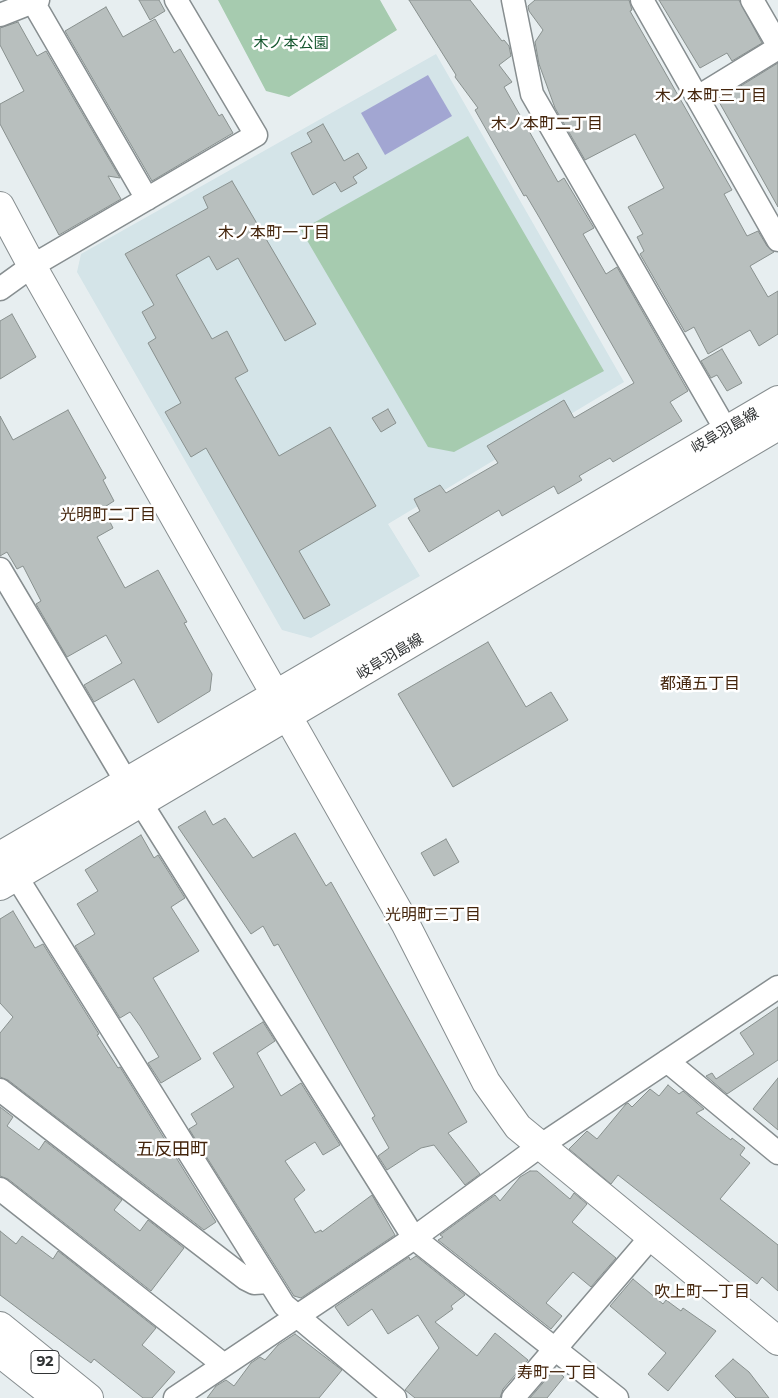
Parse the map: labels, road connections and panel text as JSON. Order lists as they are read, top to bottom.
{
  "streets": {
    "main road": ["岐阜羽島線", "92"]
  },
  "districts": [
    "木ノ本町三丁目",
    "木ノ本町二丁目",
    "木ノ本町一丁目",
    "光明町二丁目",
    "都通五丁目",
    "光明町三丁目",
    "五反田町",
    "吹上町一丁目",
    "寿町一丁目"
  ],
  "parks": ["木ノ本公園"]
}
